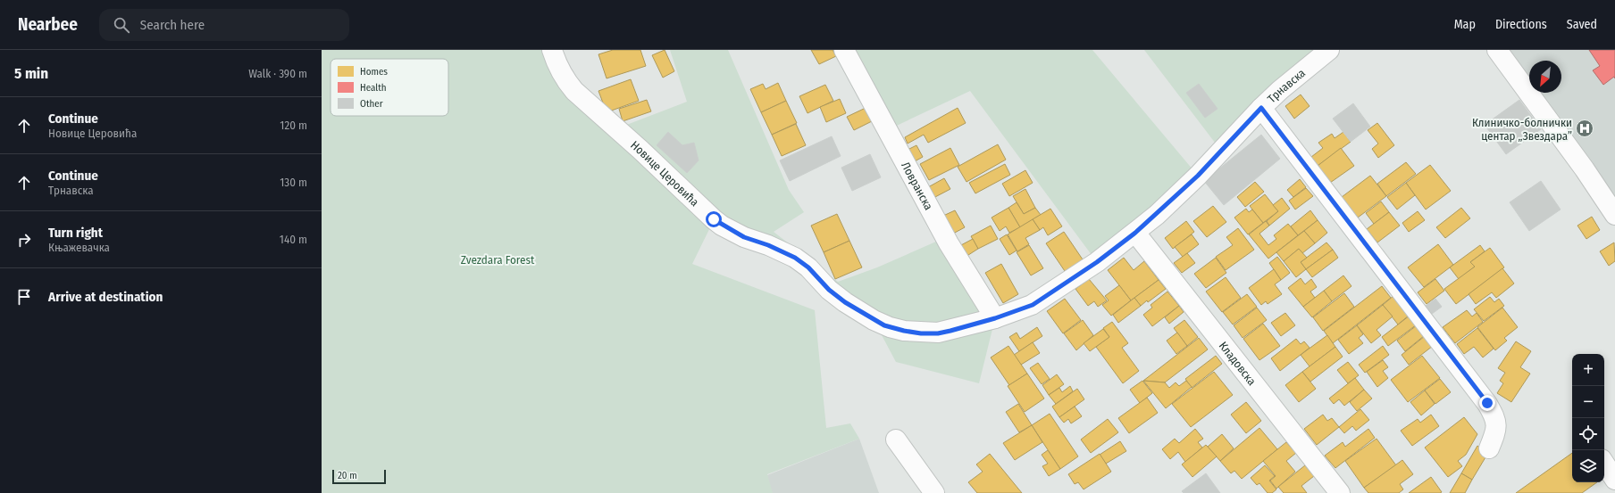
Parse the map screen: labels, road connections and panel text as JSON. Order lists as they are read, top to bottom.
{
  "streets": {
    "street": [
      "Трнавска",
      "Новице Церовића",
      "Ловранска",
      "Кладовска"
    ]
  },
  "crossings": [
    ["Трнавска", "Новице Церовића"],
    ["Трнавска", "Ловранска"],
    ["Трнавска", "Кладовска"],
    ["Новице Церовића", "Ловранска"]
  ],
  "parks": ["Zvezdara Forest"],
  "places": {
    "hospital": ["Клиничко-болнички центар „Звездара”"]
  },
  "legend": ["Homes", "Health", "Other"],
  "scale_bar": "20 m",
  "north": "bottom left",
  "page": {
    "header": "Nearbee",
    "search": "Search here",
    "nav": ["Map", "Directions", "Saved"],
    "heading": ["5 min", "Walk · 390 m"],
    "list": [
      ["Continue", "Новице Церовића", "120 m"],
      ["Continue", "Трнавска", "130 m"],
      ["Turn right", "Књажевачка", "140 m"],
      "Arrive at destination"
    ],
    "map_buttons": ["+", "−"],
    "scale": "20 m"
  }
}
